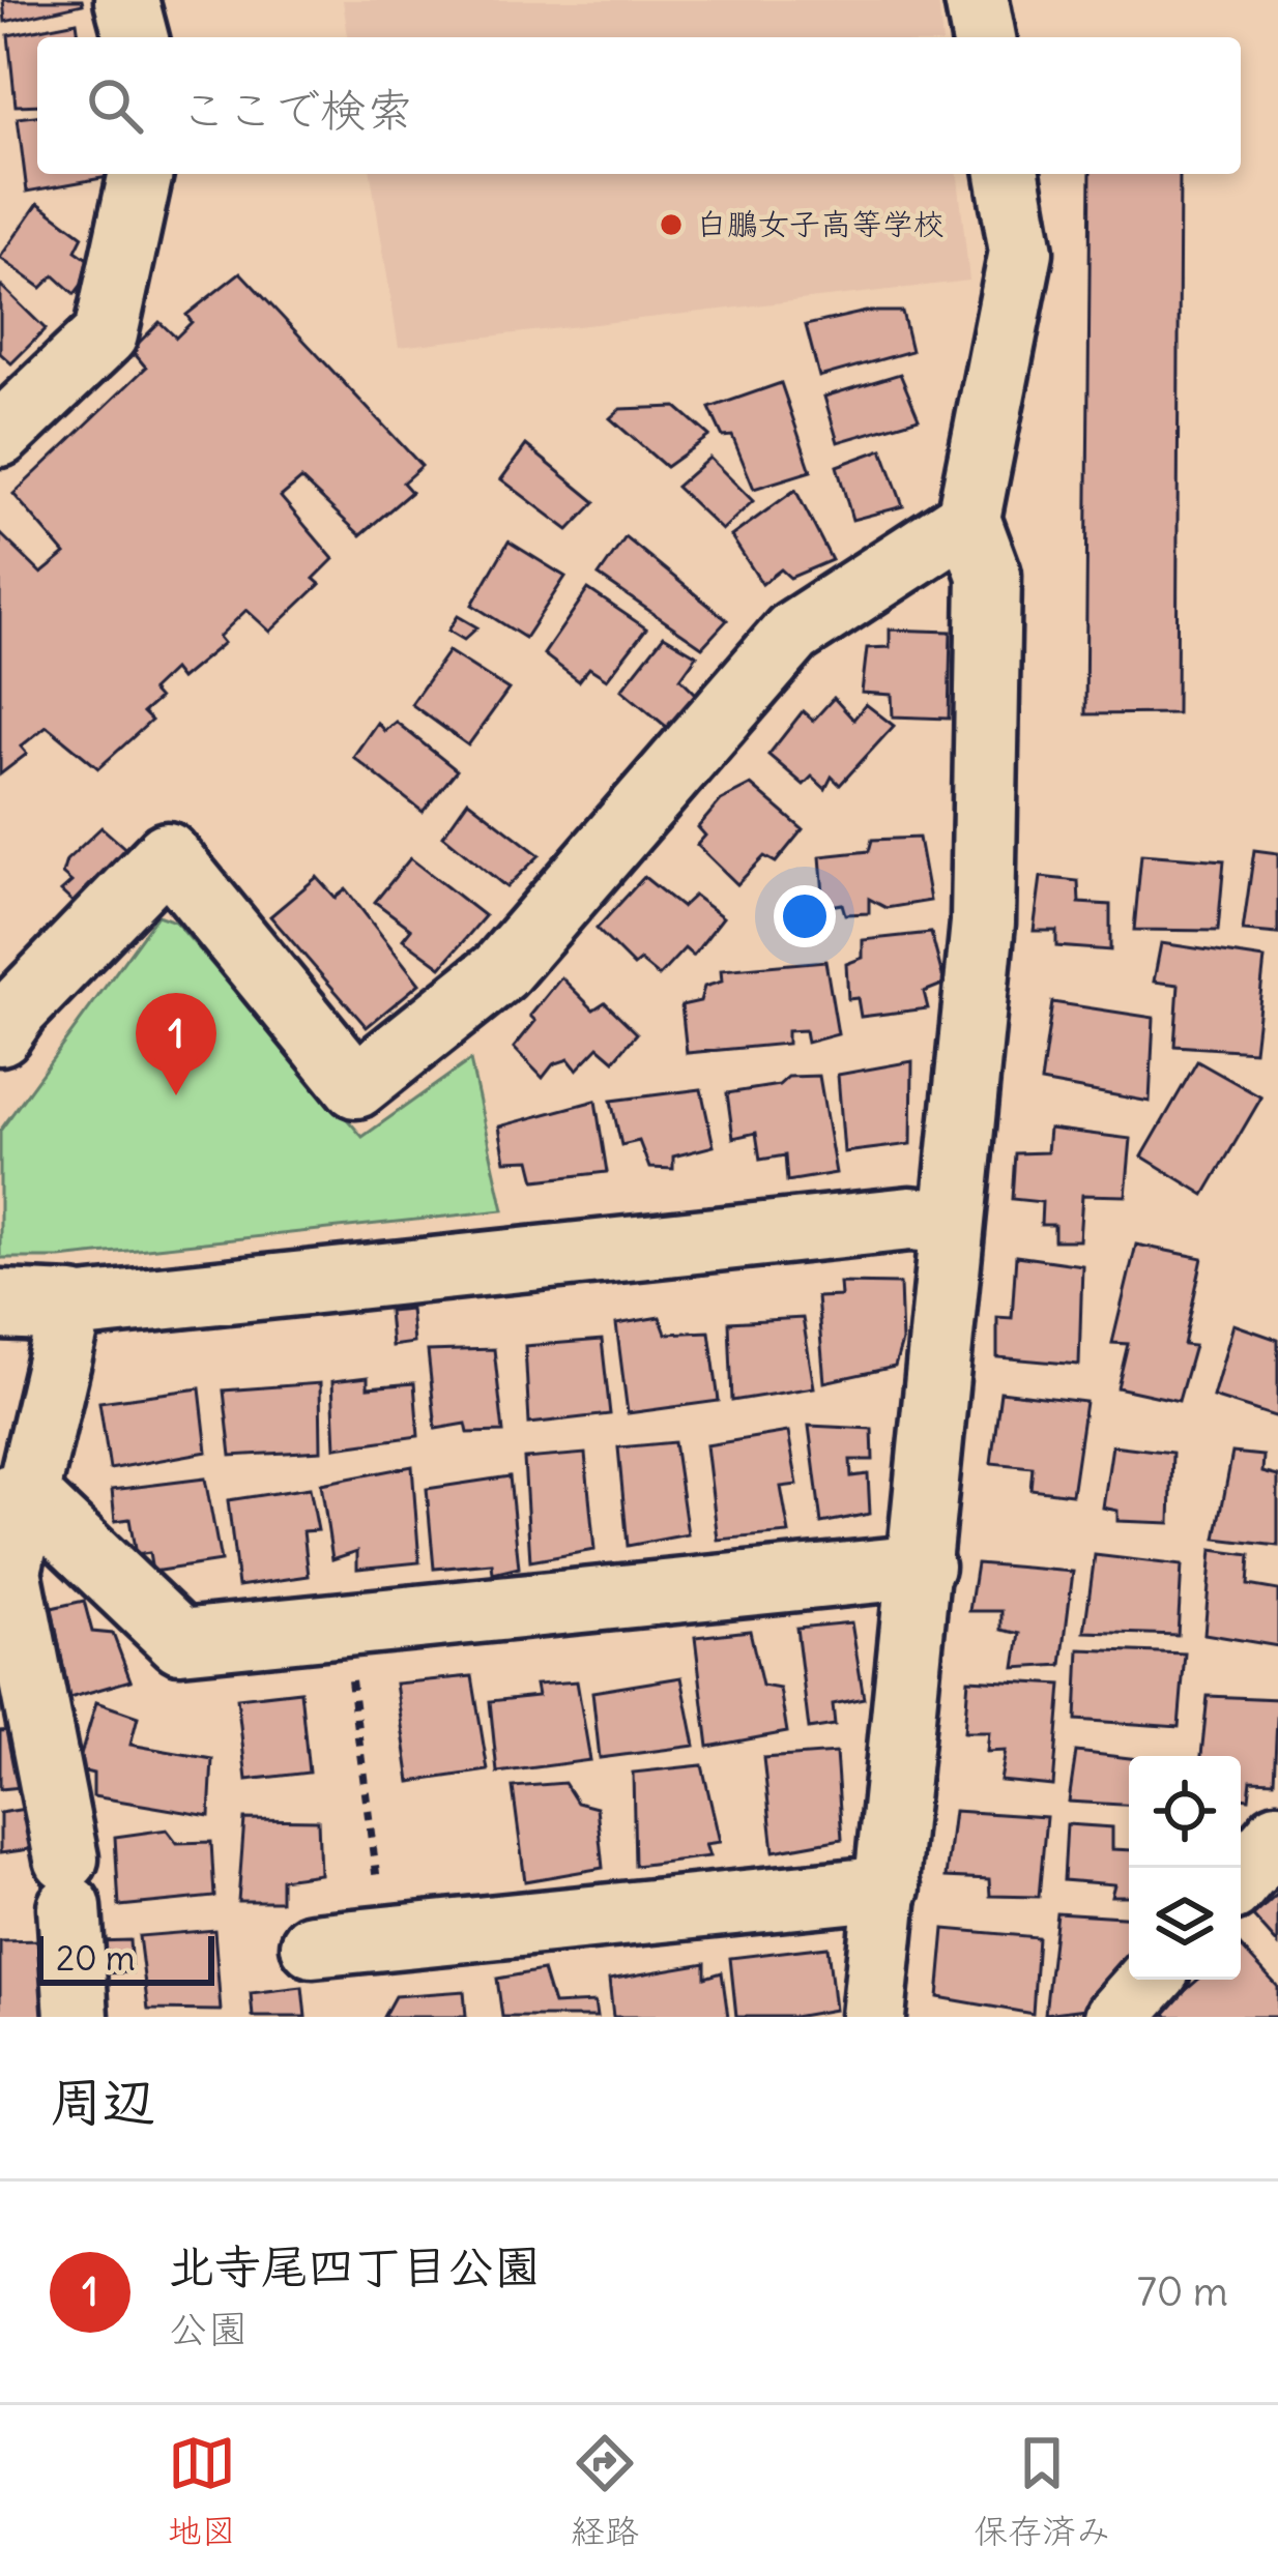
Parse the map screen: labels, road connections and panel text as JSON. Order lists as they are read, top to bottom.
{
  "places": ["白鵬女子高等学校"],
  "scale_bar": "20 m",
  "page": {
    "search": "ここで検索",
    "pins": "1",
    "scale": "20 m",
    "heading": "周辺",
    "list": [
      {
        "mark": "1",
        "name": "北寺尾四丁目公園",
        "note": "公園",
        "value": "70 m"
      }
    ],
    "nav": ["地図", "経路", "保存済み"]
  }
}
